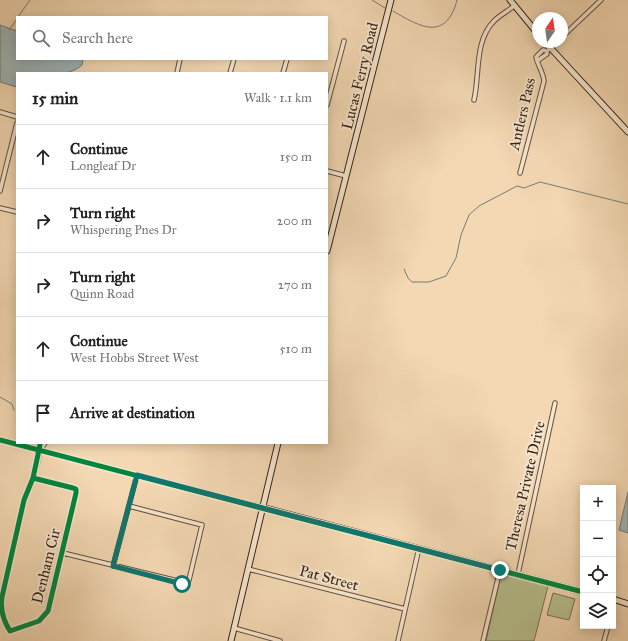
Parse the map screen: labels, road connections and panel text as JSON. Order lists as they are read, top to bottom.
{
  "streets": {
    "street": [
      "Lucas Ferry Road",
      "Antlers Pass",
      "Theresa Private Drive",
      "Denham Cir",
      "Pat Street"
    ]
  },
  "north": "top",
  "page": {
    "search": "Search here",
    "heading": ["15 min", "Walk · 1.1 km"],
    "list": [
      ["Continue", "Longleaf Dr", "150 m"],
      ["Turn right", "Whispering Pnes Dr", "200 m"],
      ["Turn right", "Quinn Road", "270 m"],
      ["Continue", "West Hobbs Street West", "510 m"],
      "Arrive at destination"
    ],
    "map_buttons": ["+", "−"]
  }
}
